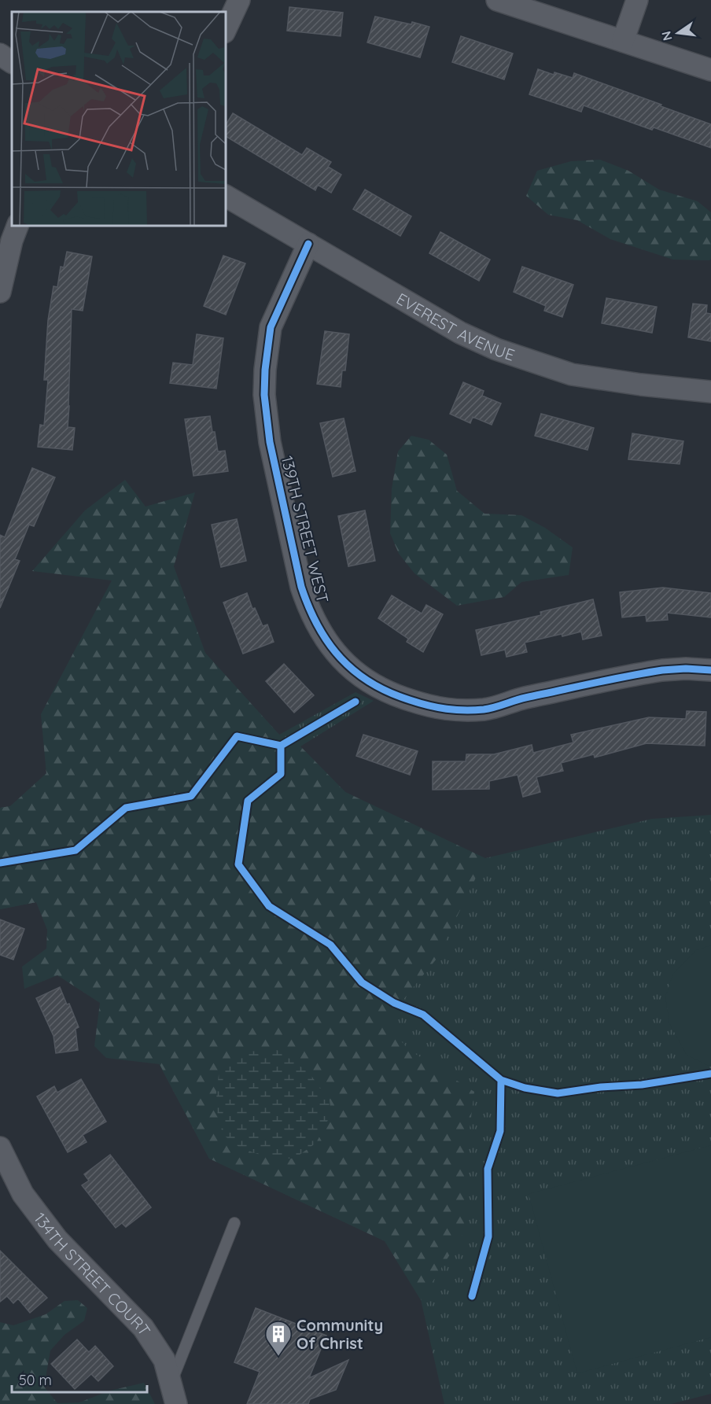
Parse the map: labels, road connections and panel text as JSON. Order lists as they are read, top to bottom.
{
  "streets": {
    "street": ["EVEREST AVENUE", "139TH STREET WEST", "134TH STREET COURT"]
  },
  "crossings": [
    ["EVEREST AVENUE", "139TH STREET WEST"]
  ],
  "places": {
    "building": ["Community Of Christ"]
  },
  "scale_bar": "50 m",
  "north": "left"
}
